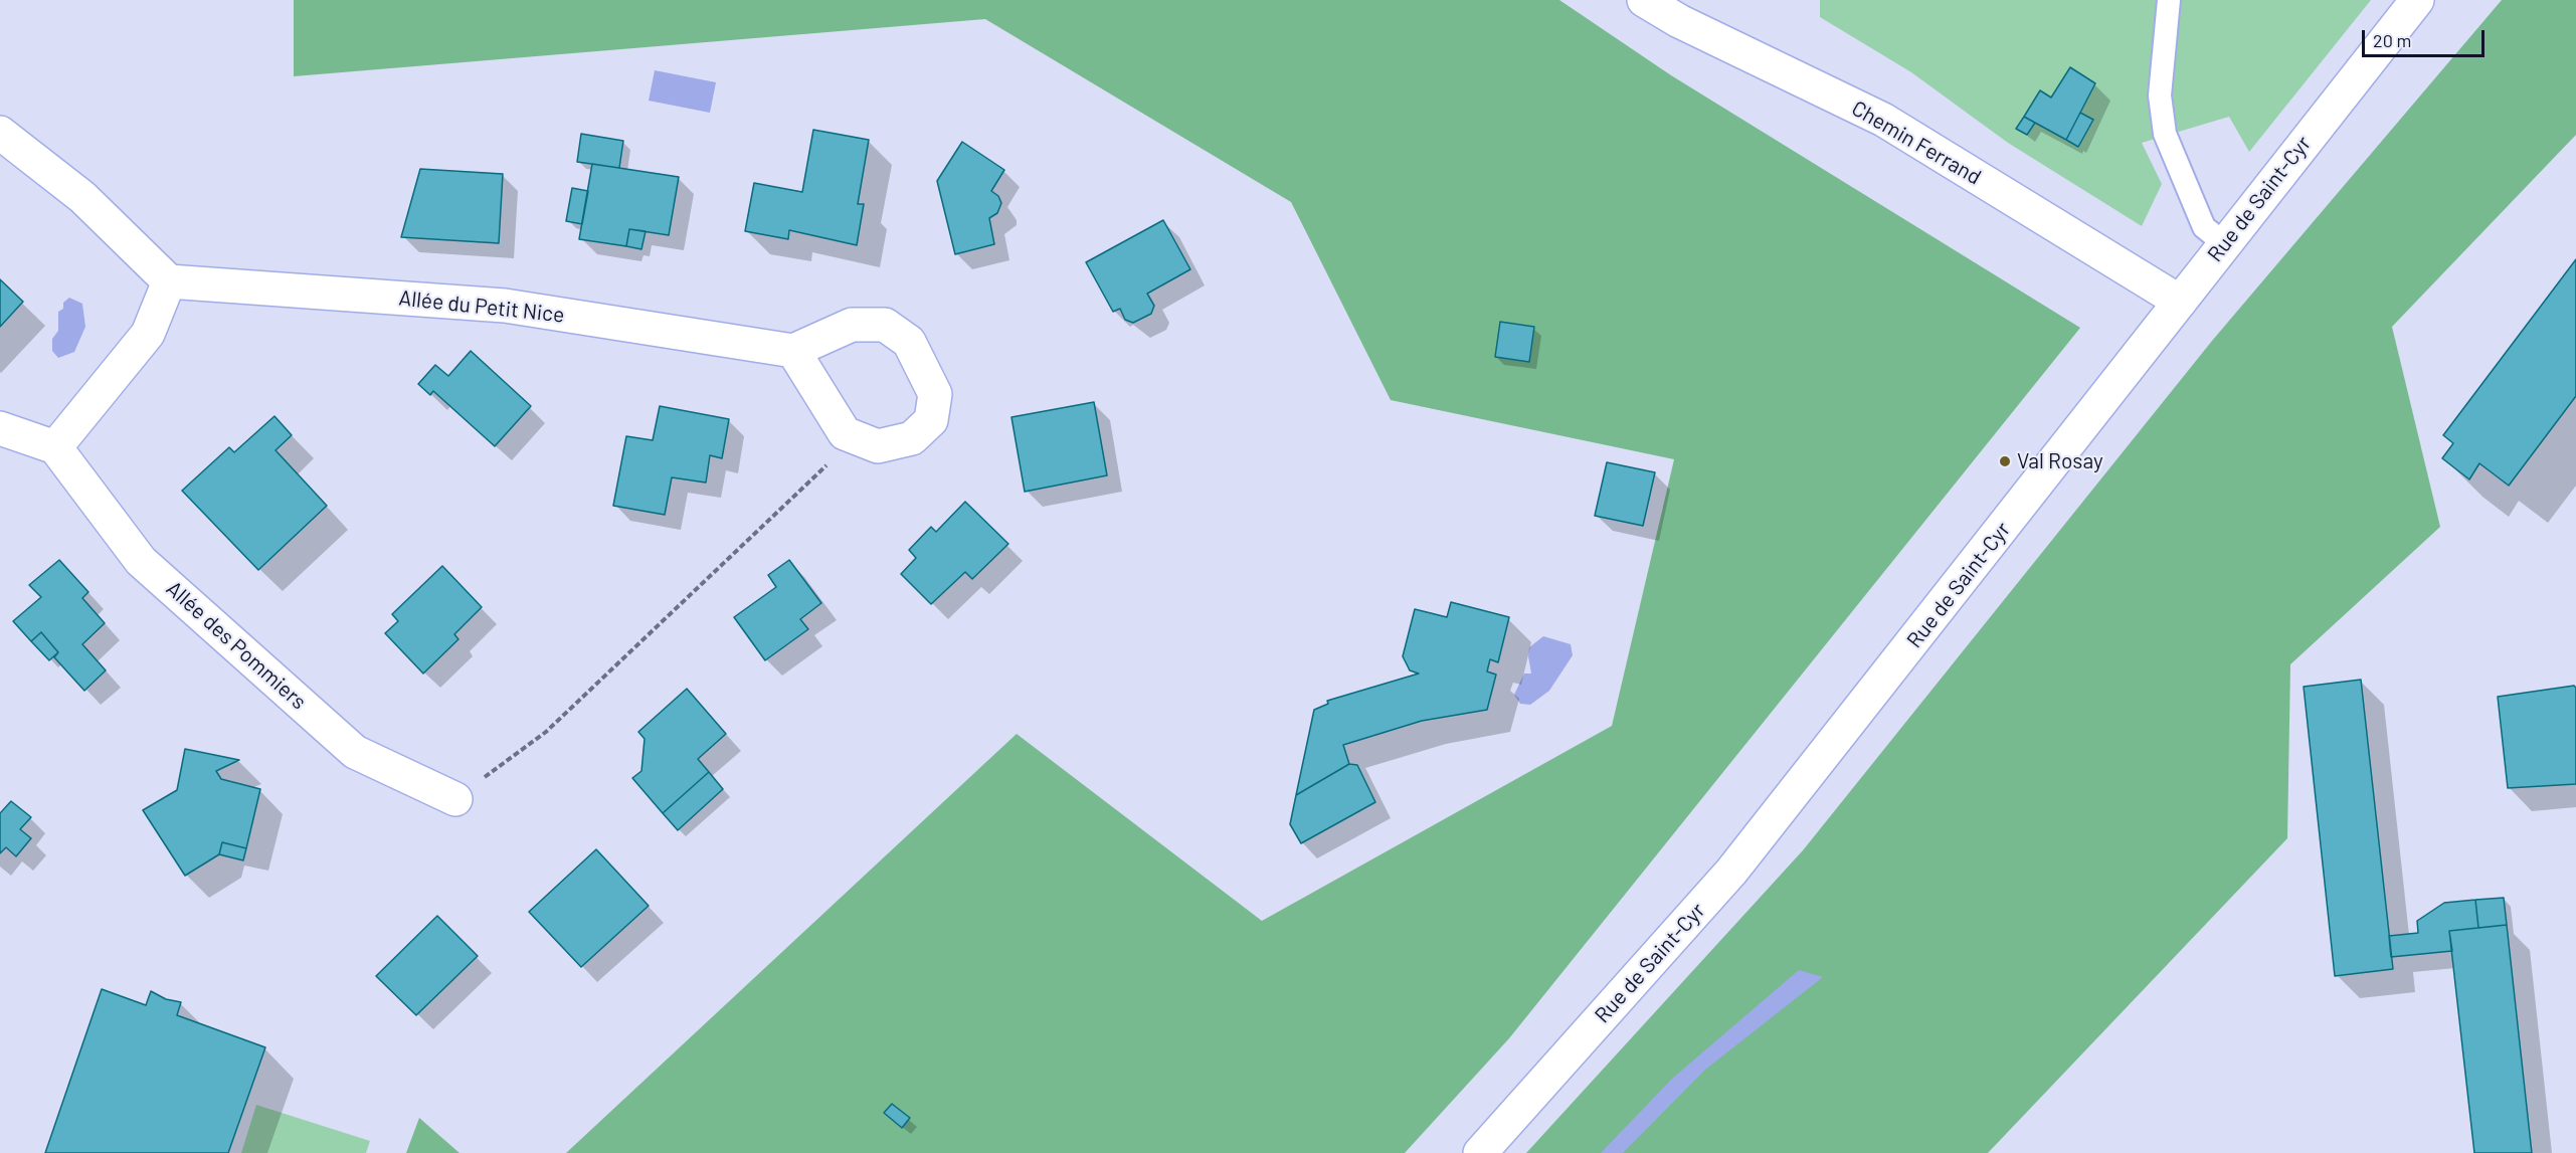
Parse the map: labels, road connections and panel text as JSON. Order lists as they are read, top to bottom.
{
  "streets": {
    "street": [
      "Chemin Ferrand",
      "Rue de Saint-Cyr",
      "Allée du Petit Nice",
      "Allée des Pommiers"
    ]
  },
  "crossings": [
    ["Chemin Ferrand", "Rue de Saint-Cyr"]
  ],
  "places": ["Val Rosay"],
  "scale_bar": "20 m"
}
